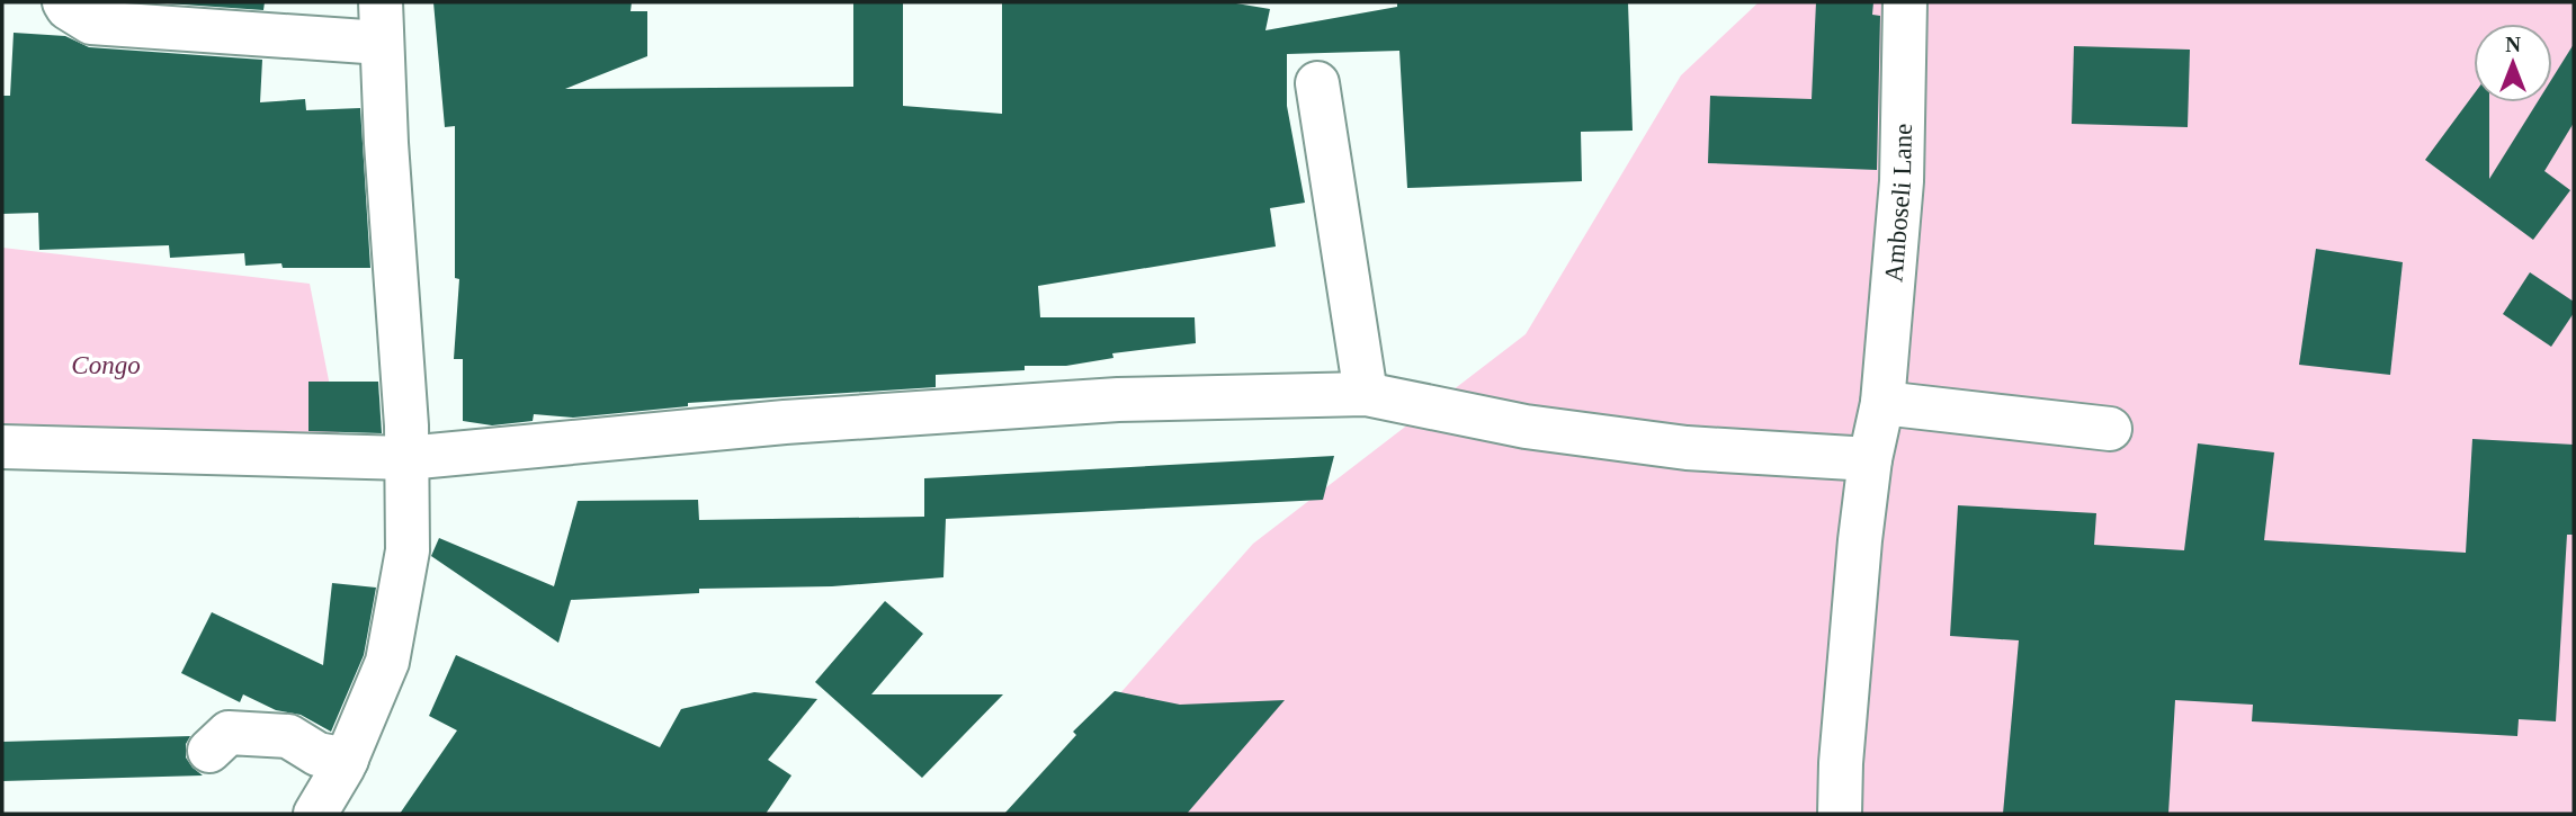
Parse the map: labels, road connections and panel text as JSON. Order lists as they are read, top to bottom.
{
  "streets": {
    "street": ["Amboseli Lane"]
  },
  "parks": ["Congo"],
  "north": "top"
}
